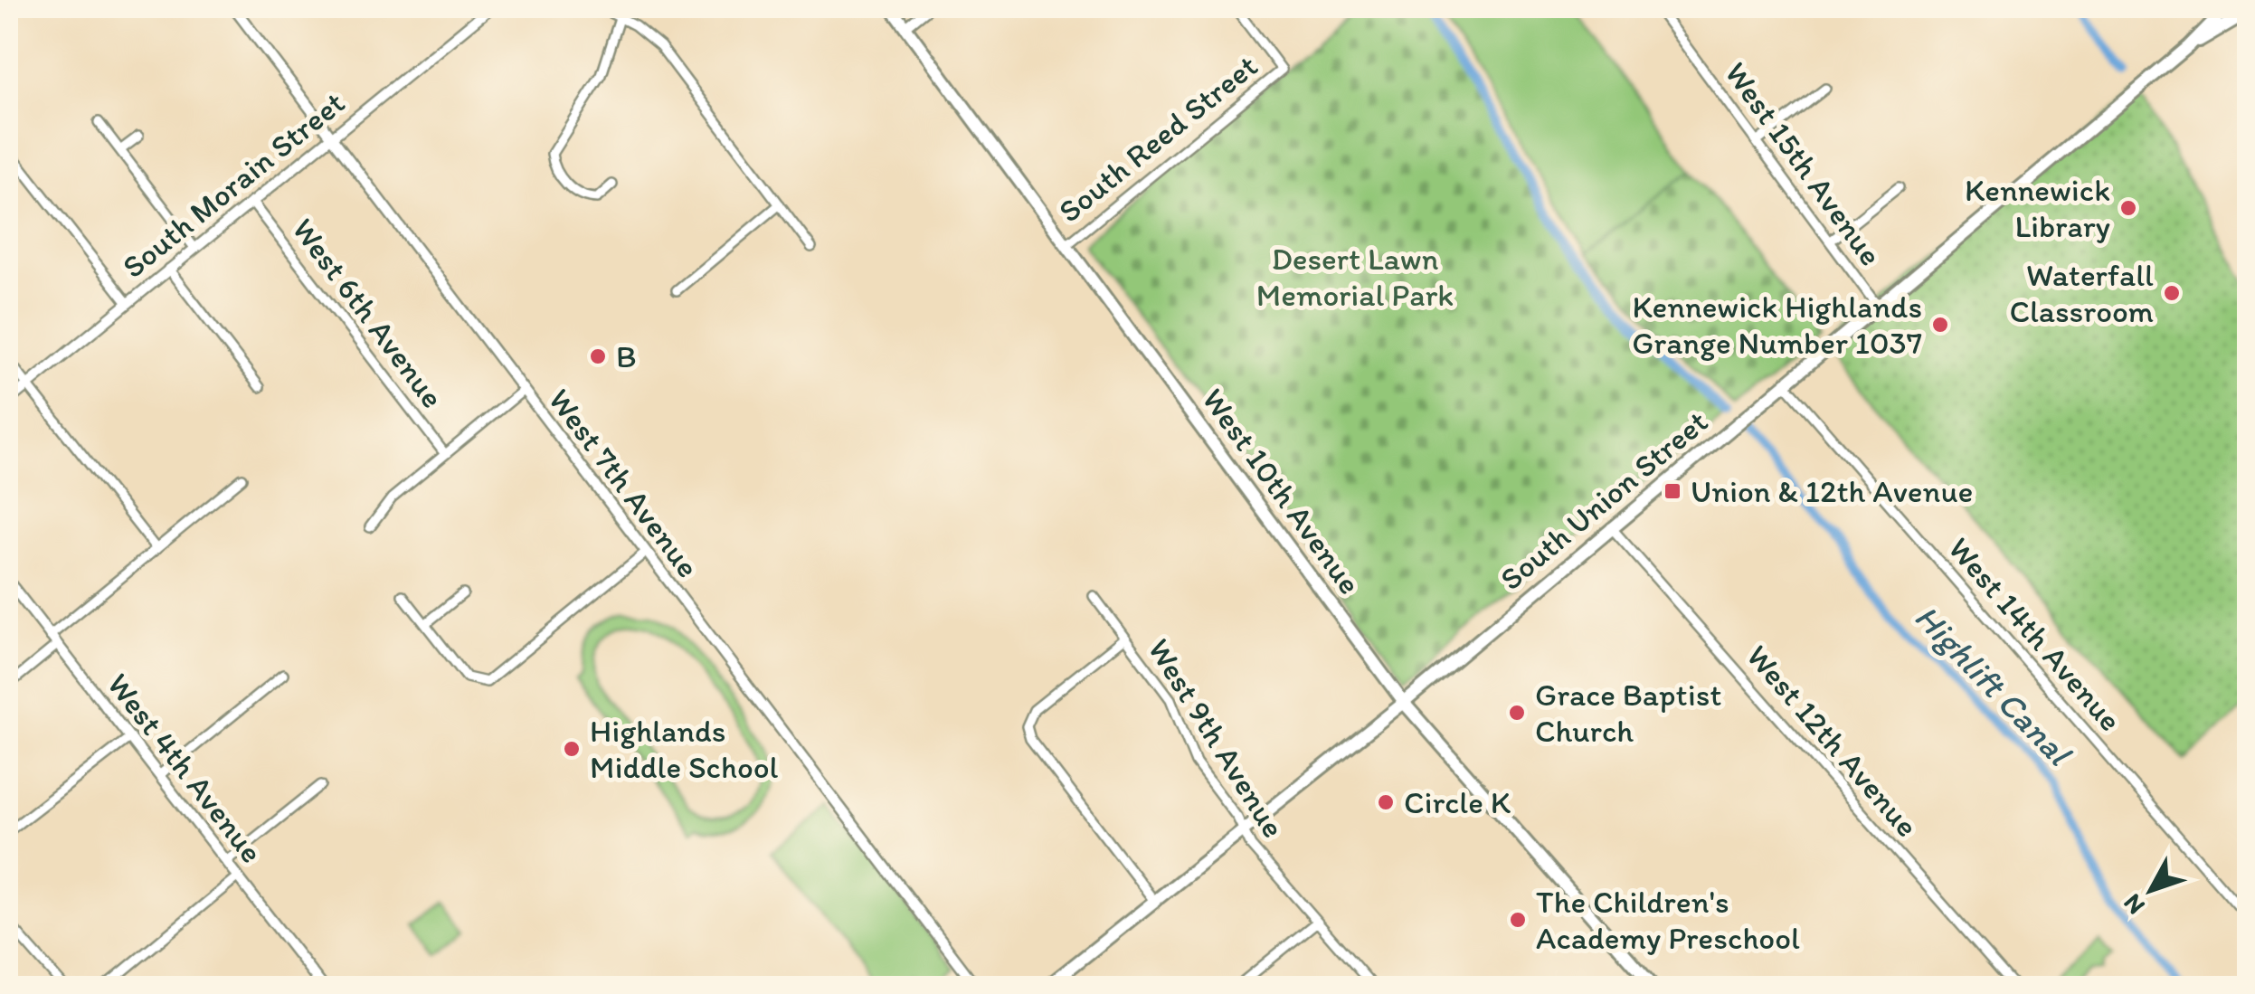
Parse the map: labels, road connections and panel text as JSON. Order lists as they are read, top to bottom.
{
  "streets": {
    "main road": ["West 10th Avenue", "South Union Street"],
    "street": [
      "South Reed Street",
      "West 15th Avenue",
      "South Morain Street",
      "West 6th Avenue",
      "West 7th Avenue",
      "West 14th Avenue",
      "West 9th Avenue",
      "West 12th Avenue",
      "West 4th Avenue"
    ]
  },
  "crossings": [
    ["South Reed Street", "West 10th Avenue"],
    ["West 15th Avenue", "South Union Street"],
    ["South Morain Street", "West 6th Avenue"],
    ["South Morain Street", "West 7th Avenue"],
    ["West 10th Avenue", "South Union Street"],
    ["South Union Street", "West 14th Avenue"],
    ["South Union Street", "West 9th Avenue"],
    ["South Union Street", "West 12th Avenue"]
  ],
  "water": ["Highlift Canal"],
  "parks": ["Desert Lawn Memorial Park"],
  "places": {
    "other": [
      "Kennewick Library",
      "Waterfall Classroom",
      "Kennewick Highlands Grange Number 1037",
      "B",
      "Grace Baptist Church",
      "Highlands Middle School",
      "Circle K",
      "The Children's Academy Preschool"
    ],
    "transit": ["Union & 12th Avenue"]
  },
  "north": "bottom left"
}
